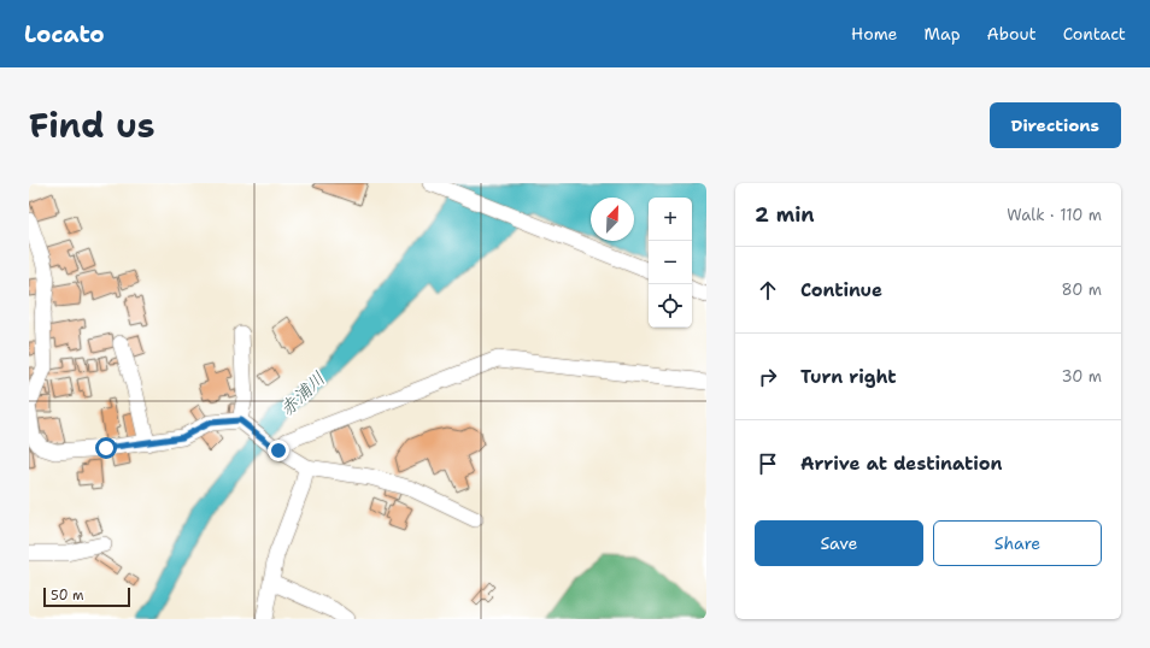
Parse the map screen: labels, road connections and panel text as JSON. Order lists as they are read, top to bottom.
{
  "water": ["赤浦川"],
  "scale_bar": "50 m",
  "north": "top right",
  "page": {
    "header": "Locato",
    "nav": [
      "Home",
      "Map",
      "About",
      "Contact"
    ],
    "title": "Find us",
    "buttons": [
      "Directions",
      ["Save", "Share"]
    ],
    "heading": ["2 min", "Walk · 110 m"],
    "map_buttons": ["+", "−"],
    "list": [
      ["Continue", "80 m"],
      ["Turn right", "30 m"],
      "Arrive at destination"
    ],
    "scale": "50 m"
  }
}
